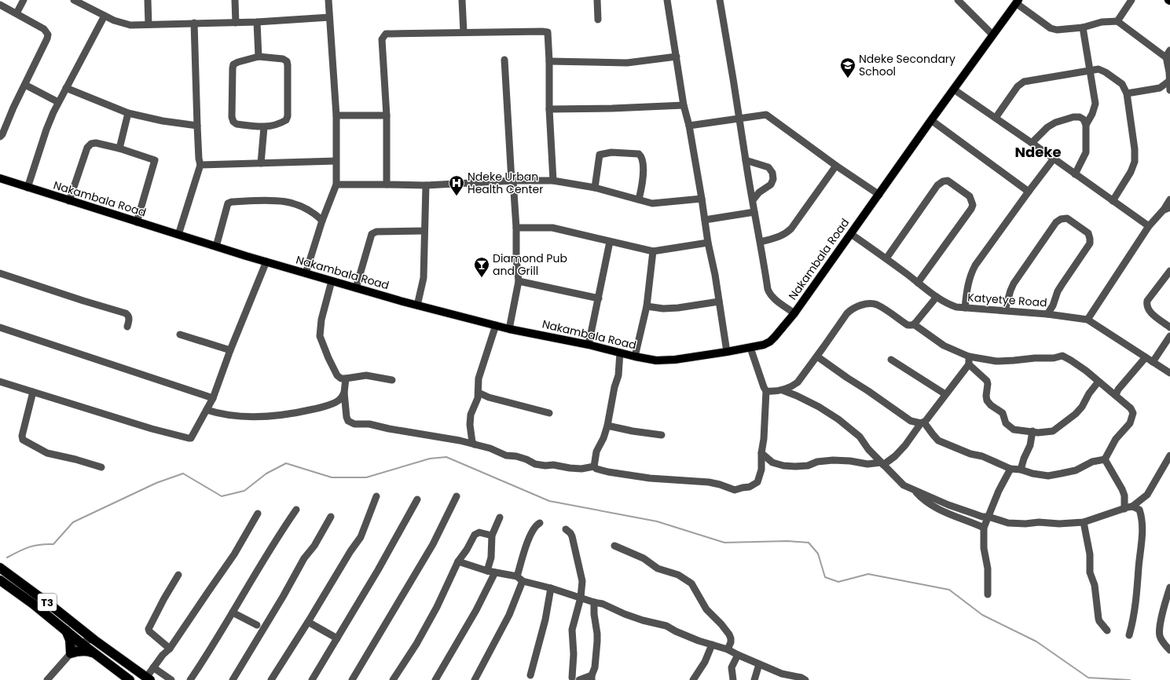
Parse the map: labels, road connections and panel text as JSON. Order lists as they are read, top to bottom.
{
  "streets": {
    "highway": ["T3"],
    "main road": ["Nakambala Road"],
    "street": ["Katyetye Road"]
  },
  "crossings": [
    ["Nakambala Road", "Katyetye Road"]
  ],
  "districts": ["Ndeke"],
  "places": {
    "school or university": ["Ndeke Secondary School"],
    "hospital": ["Ndeke Urban Health Center"],
    "bar": ["Diamond Pub and Grill"]
  }
}
